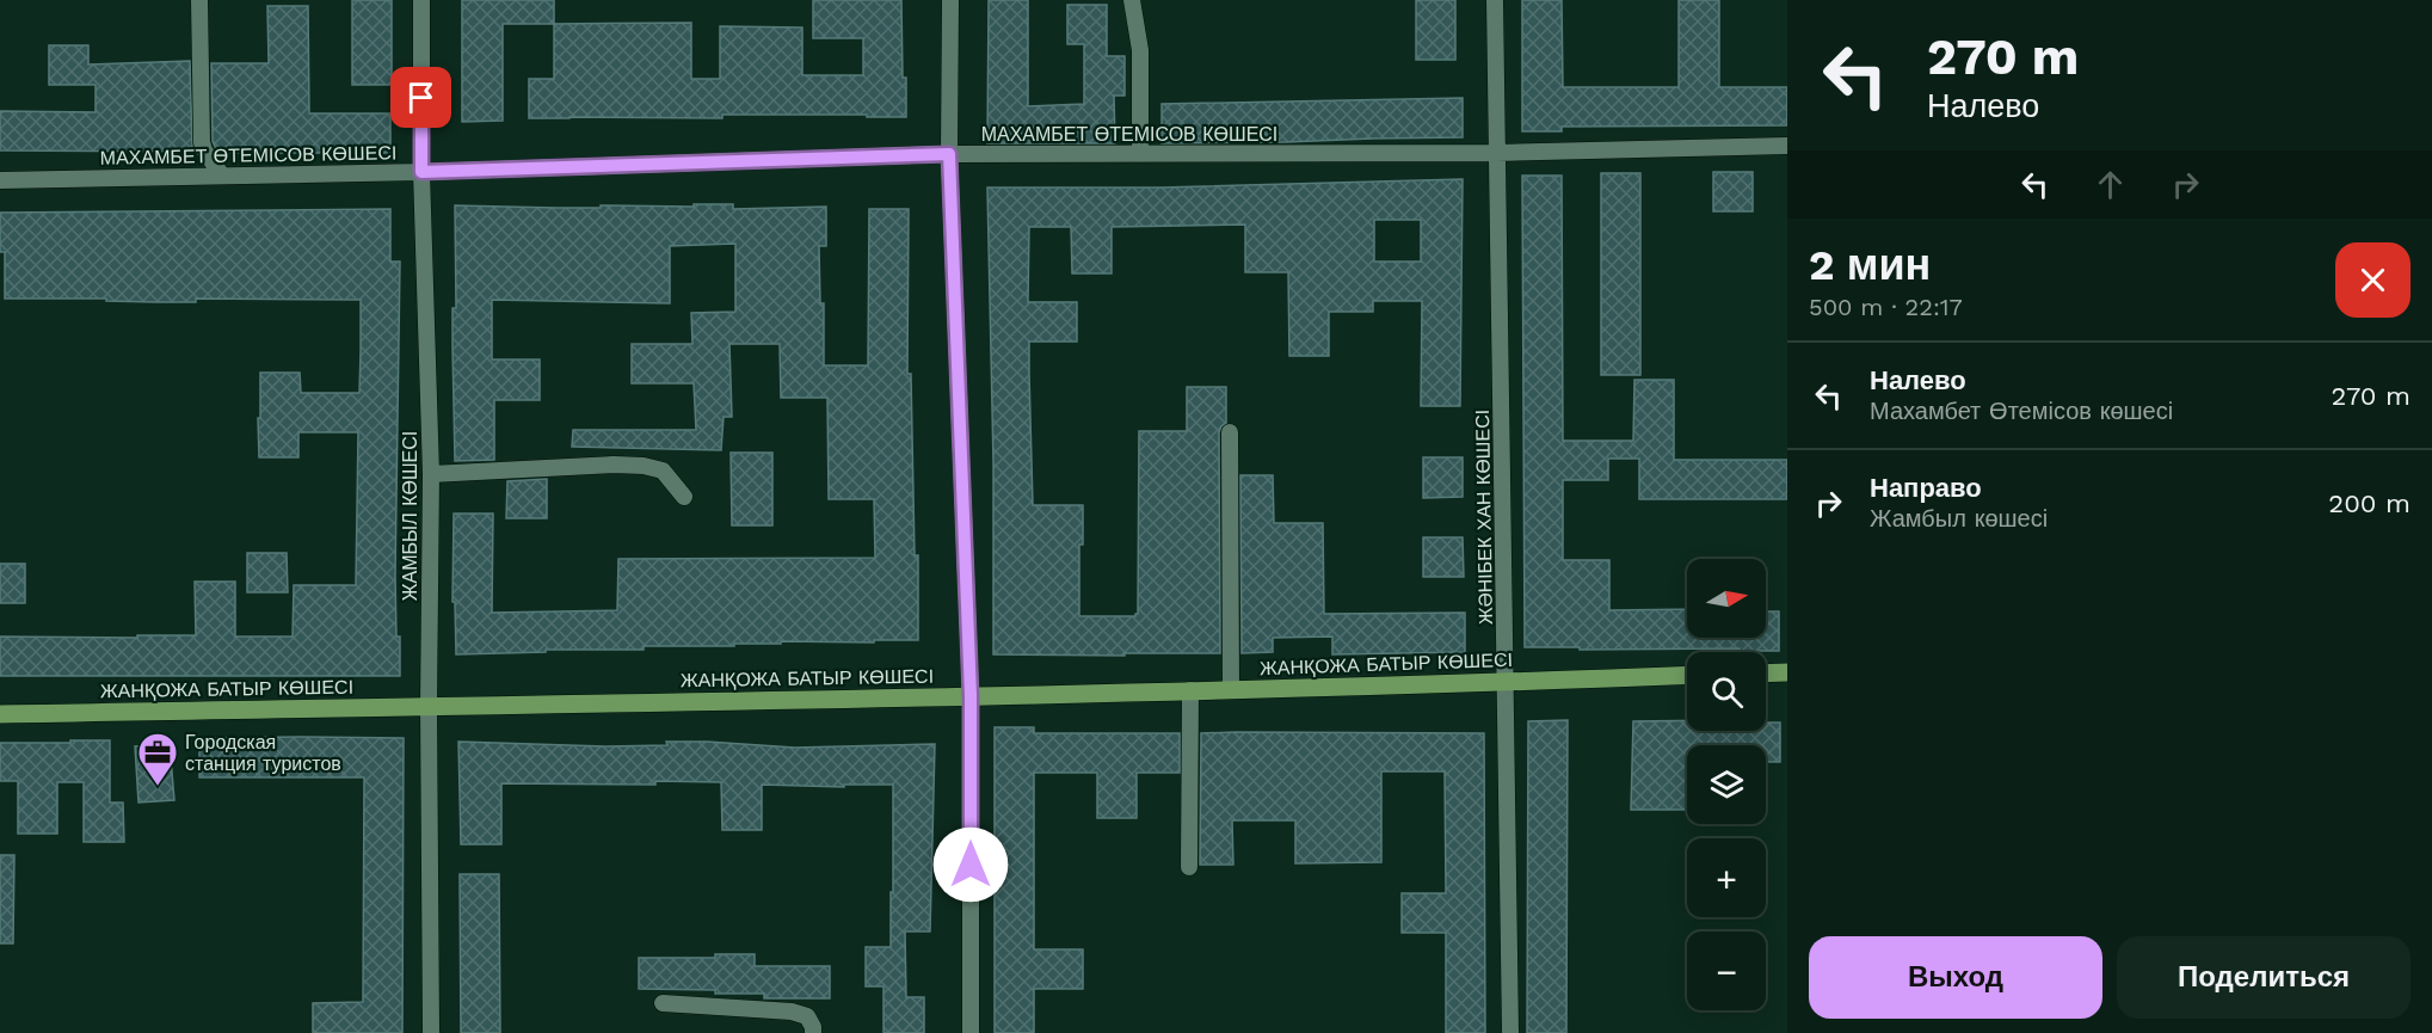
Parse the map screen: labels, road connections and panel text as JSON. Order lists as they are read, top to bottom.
{
  "streets": {
    "main road": ["ЖАНҚОЖА БАТЫР КӨШЕСІ"],
    "street": ["МАХАМБЕТ ӨТЕМІСОВ КӨШЕСІ", "ЖАМБЫЛ КӨШЕСІ", "ЖӘНІБЕК ХАН КӨШЕСІ"]
  },
  "crossings": [
    ["МАХАМБЕТ ӨТЕМІСОВ КӨШЕСІ", "ЖАМБЫЛ КӨШЕСІ"],
    ["МАХАМБЕТ ӨТЕМІСОВ КӨШЕСІ", "ЖӘНІБЕК ХАН КӨШЕСІ"],
    ["ЖАМБЫЛ КӨШЕСІ", "ЖАНҚОЖА БАТЫР КӨШЕСІ"],
    ["ЖӘНІБЕК ХАН КӨШЕСІ", "ЖАНҚОЖА БАТЫР КӨШЕСІ"]
  ],
  "places": {
    "office": ["Городская станция туристов"]
  },
  "north": "right",
  "page": {
    "turn": ["270 m", "Налево"],
    "heading": ["2 мин", "500 m · 22:17"],
    "list": [
      {
        "name": "Налево",
        "note": "Махамбет Өтемісов көшесі",
        "value": "270 m"
      },
      {
        "name": "Направо",
        "note": "Жамбыл көшесі",
        "value": "200 m"
      }
    ],
    "map_buttons": ["+", "−"],
    "buttons": ["Выход", "Поделиться"]
  }
}
